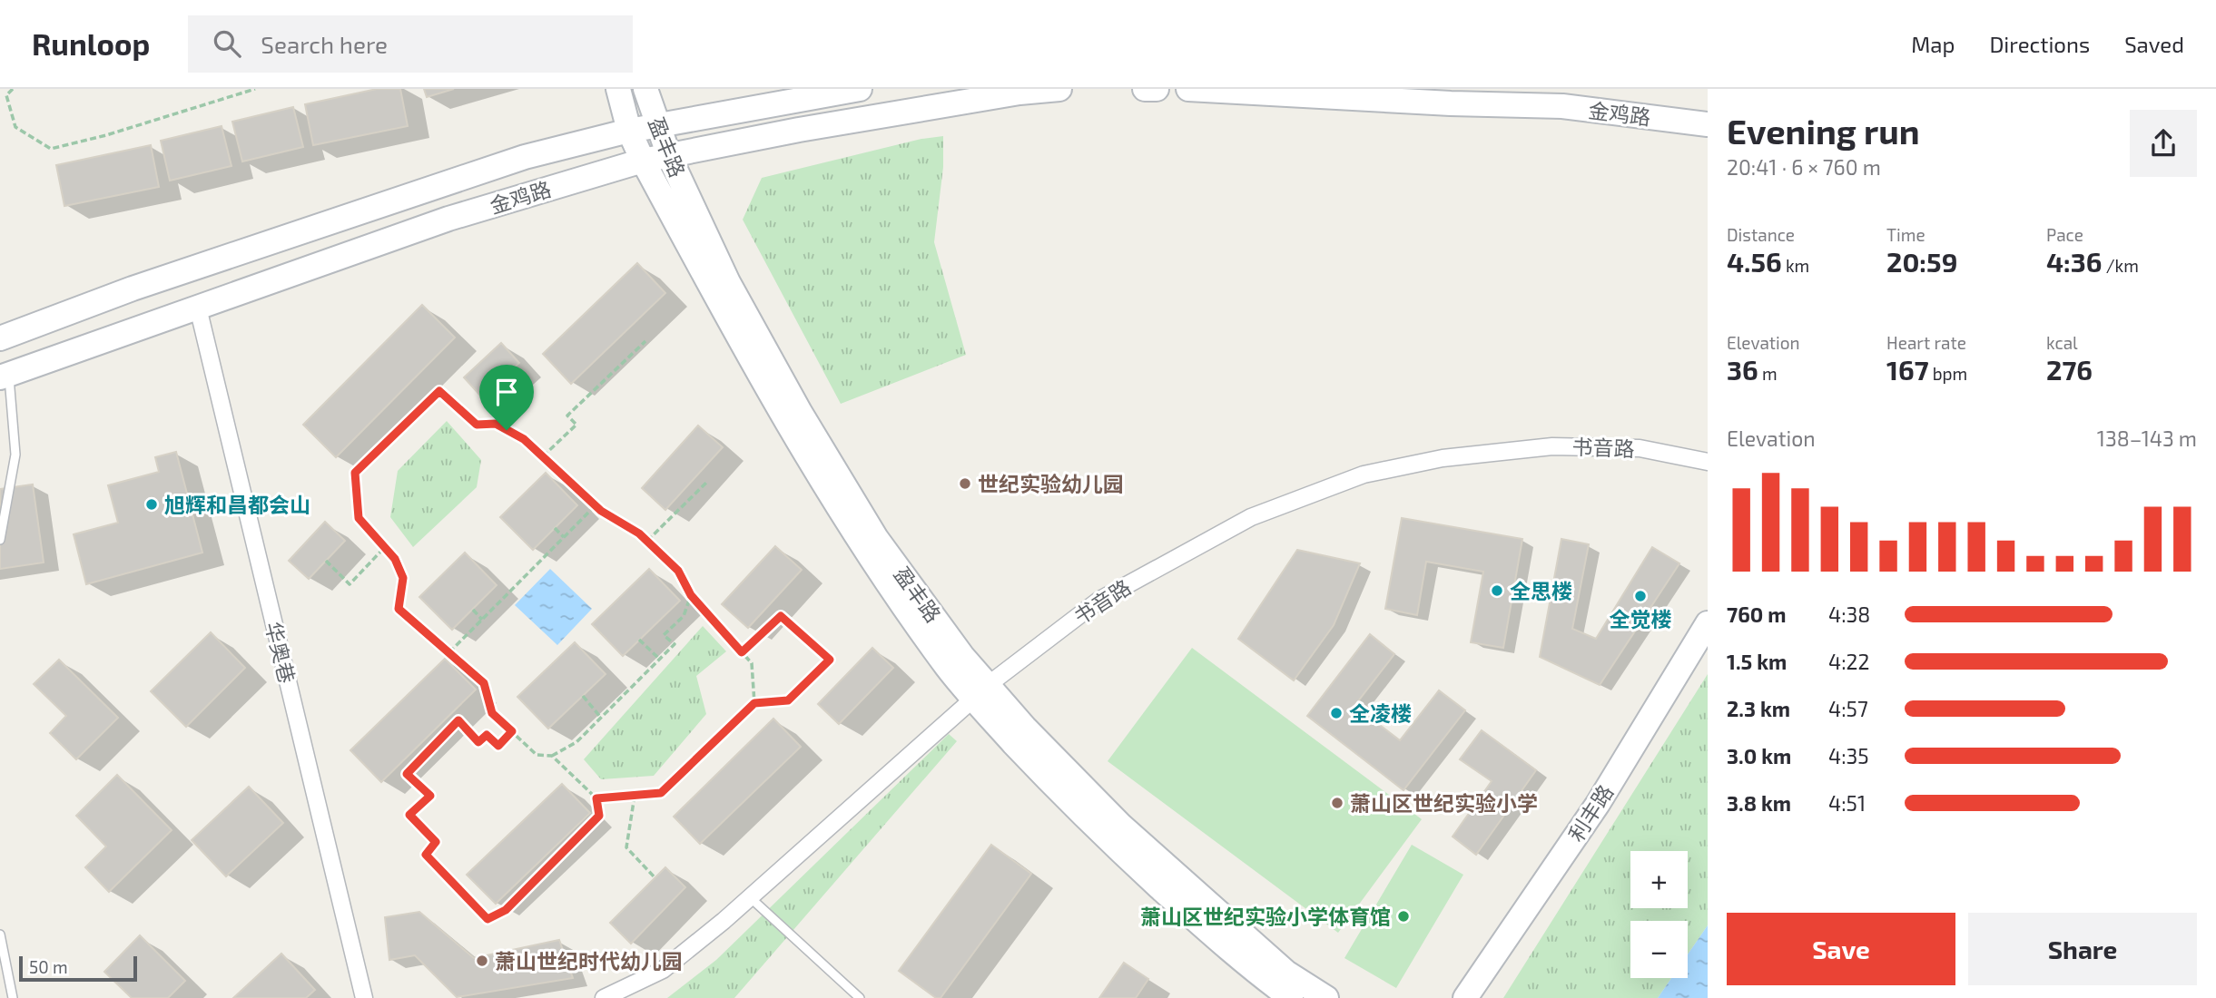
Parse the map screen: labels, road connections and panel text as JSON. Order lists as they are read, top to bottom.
{
  "streets": {
    "main road": ["金鸡路", "盈丰路", "利丰路"],
    "street": ["书音路", "华奥巷"]
  },
  "crossings": [
    ["金鸡路", "盈丰路"],
    ["金鸡路", "华奥巷"],
    ["盈丰路", "书音路"]
  ],
  "places": [
    "世纪实验幼儿园",
    "旭辉和昌都会山",
    "全思楼",
    "全觉楼",
    "全凌楼",
    "萧山区世纪实验小学",
    "萧山区世纪实验小学体育馆",
    "萧山世纪时代幼儿园"
  ],
  "scale_bar": "50 m",
  "page": {
    "header": "Runloop",
    "search": "Search here",
    "nav": ["Map", "Directions", "Saved"],
    "heading": ["Evening run", "20:41 · 6 × 760 m"],
    "stats": [
      ["Distance", "4.56 km"],
      ["Time", "20:59"],
      ["Pace", "4:36 /km"],
      ["Elevation", "36 m"],
      ["Heart rate", "167 bpm"],
      ["kcal", "276"]
    ],
    "chart": ["Elevation", "138–143 m"],
    "list": [
      {
        "name": "760 m",
        "note": "4:38"
      },
      {
        "name": "1.5 km",
        "note": "4:22"
      },
      {
        "name": "2.3 km",
        "note": "4:57"
      },
      {
        "name": "3.0 km",
        "note": "4:35"
      },
      {
        "name": "3.8 km",
        "note": "4:51"
      }
    ],
    "map_buttons": ["+", "−"],
    "buttons": ["Save", "Share"],
    "scale": "50 m"
  }
}
